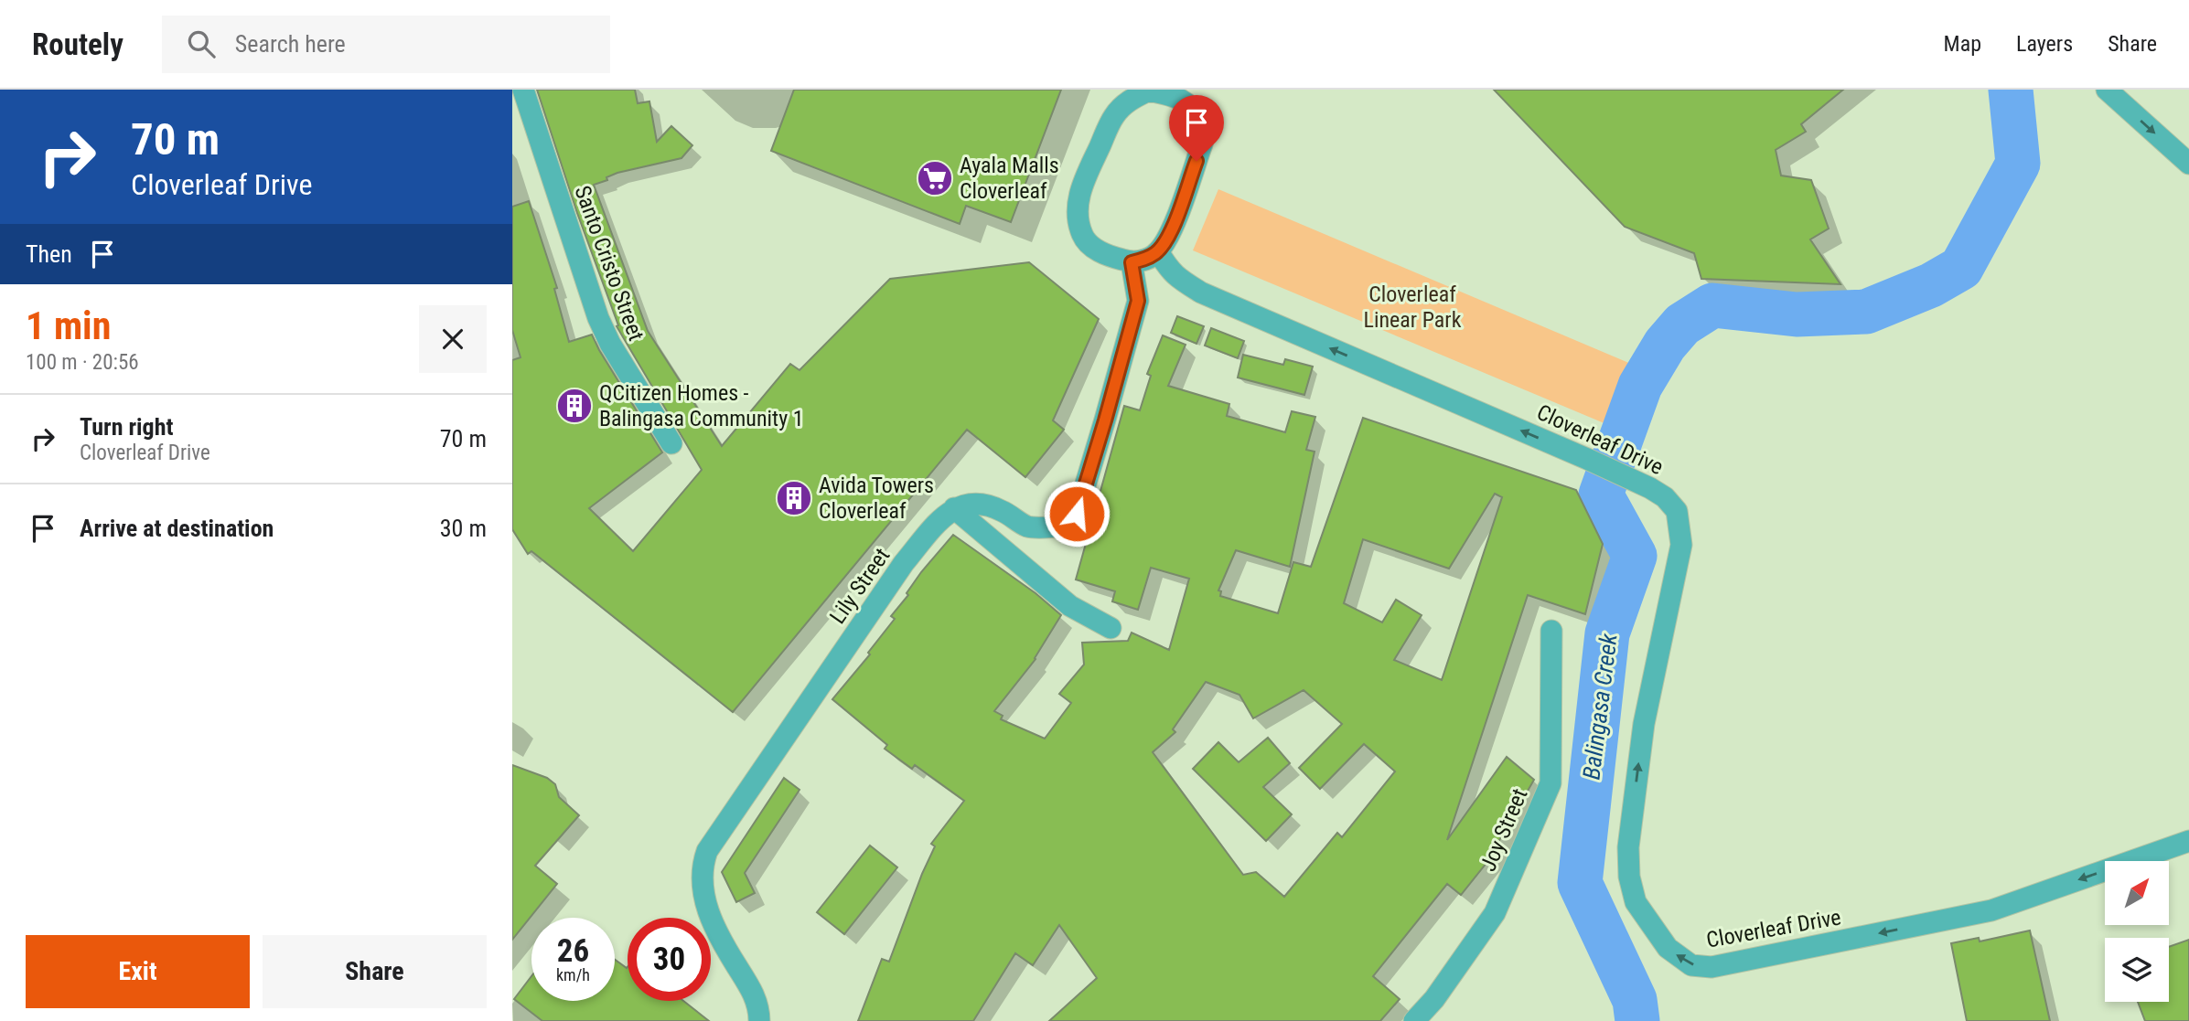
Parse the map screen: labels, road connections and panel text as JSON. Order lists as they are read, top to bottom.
{
  "streets": {
    "street": [
      "Santo Cristo Street",
      "Cloverleaf Drive",
      "Lily Street",
      "Joy Street"
    ]
  },
  "water": ["Balingasa Creek"],
  "parks": ["Cloverleaf Linear Park"],
  "places": {
    "supermarket": ["Ayala Malls Cloverleaf"],
    "building": ["QCitizen Homes - Balingasa Community 1", "Avida Towers Cloverleaf"]
  },
  "north": "top right",
  "page": {
    "header": "Routely",
    "search": "Search here",
    "nav": ["Map", "Layers", "Share"],
    "turn": ["70 m", "Cloverleaf Drive"],
    "then": "Then",
    "heading": ["1 min", "100 m · 20:56"],
    "list": [
      {
        "name": "Turn right",
        "note": "Cloverleaf Drive",
        "value": "70 m"
      },
      {
        "name": "Arrive at destination",
        "value": "30 m"
      }
    ],
    "speed": "26 km/h",
    "limit": "30",
    "buttons": ["Exit", "Share"]
  }
}
